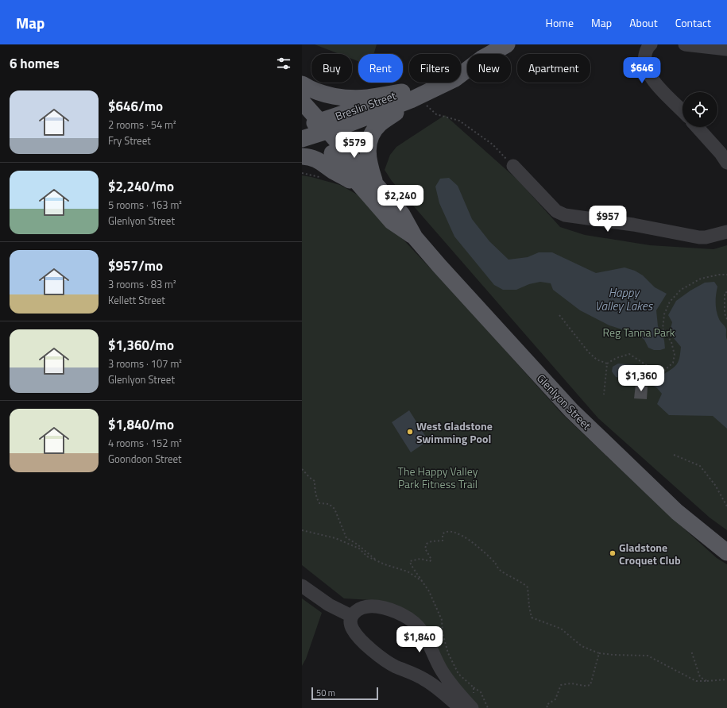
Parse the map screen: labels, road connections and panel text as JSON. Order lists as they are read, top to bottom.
{
  "streets": {
    "main road": ["Breslin Street", "Glenlyon Street"]
  },
  "crossings": [
    ["Breslin Street", "Glenlyon Street"]
  ],
  "water": ["Happy Valley Lakes"],
  "parks": ["Reg Tanna Park", "The Happy Valley Park Fitness Trail"],
  "places": ["West Gladstone Swimming Pool", "Gladstone Croquet Club"],
  "scale_bar": "50 m",
  "page": {
    "header": "Map",
    "nav": [
      "Home",
      "Map",
      "About",
      "Contact"
    ],
    "heading": "6 homes",
    "chip": [
      "Buy",
      "Rent",
      "Filters",
      "New",
      "Apartment"
    ],
    "price": [
      "$646",
      "$579",
      "$2,240",
      "$957",
      "$1,360",
      "$1,840"
    ],
    "list": [
      {
        "name": "$646/mo",
        "note": "2 rooms · 54 m² · Fry Street"
      },
      {
        "name": "$2,240/mo",
        "note": "5 rooms · 163 m² · Glenlyon Street"
      },
      {
        "name": "$957/mo",
        "note": "3 rooms · 83 m² · Kellett Street"
      },
      {
        "name": "$1,360/mo",
        "note": "3 rooms · 107 m² · Glenlyon Street"
      },
      {
        "name": "$1,840/mo",
        "note": "4 rooms · 152 m² · Goondoon Street"
      }
    ],
    "scale": "50 m"
  }
}
